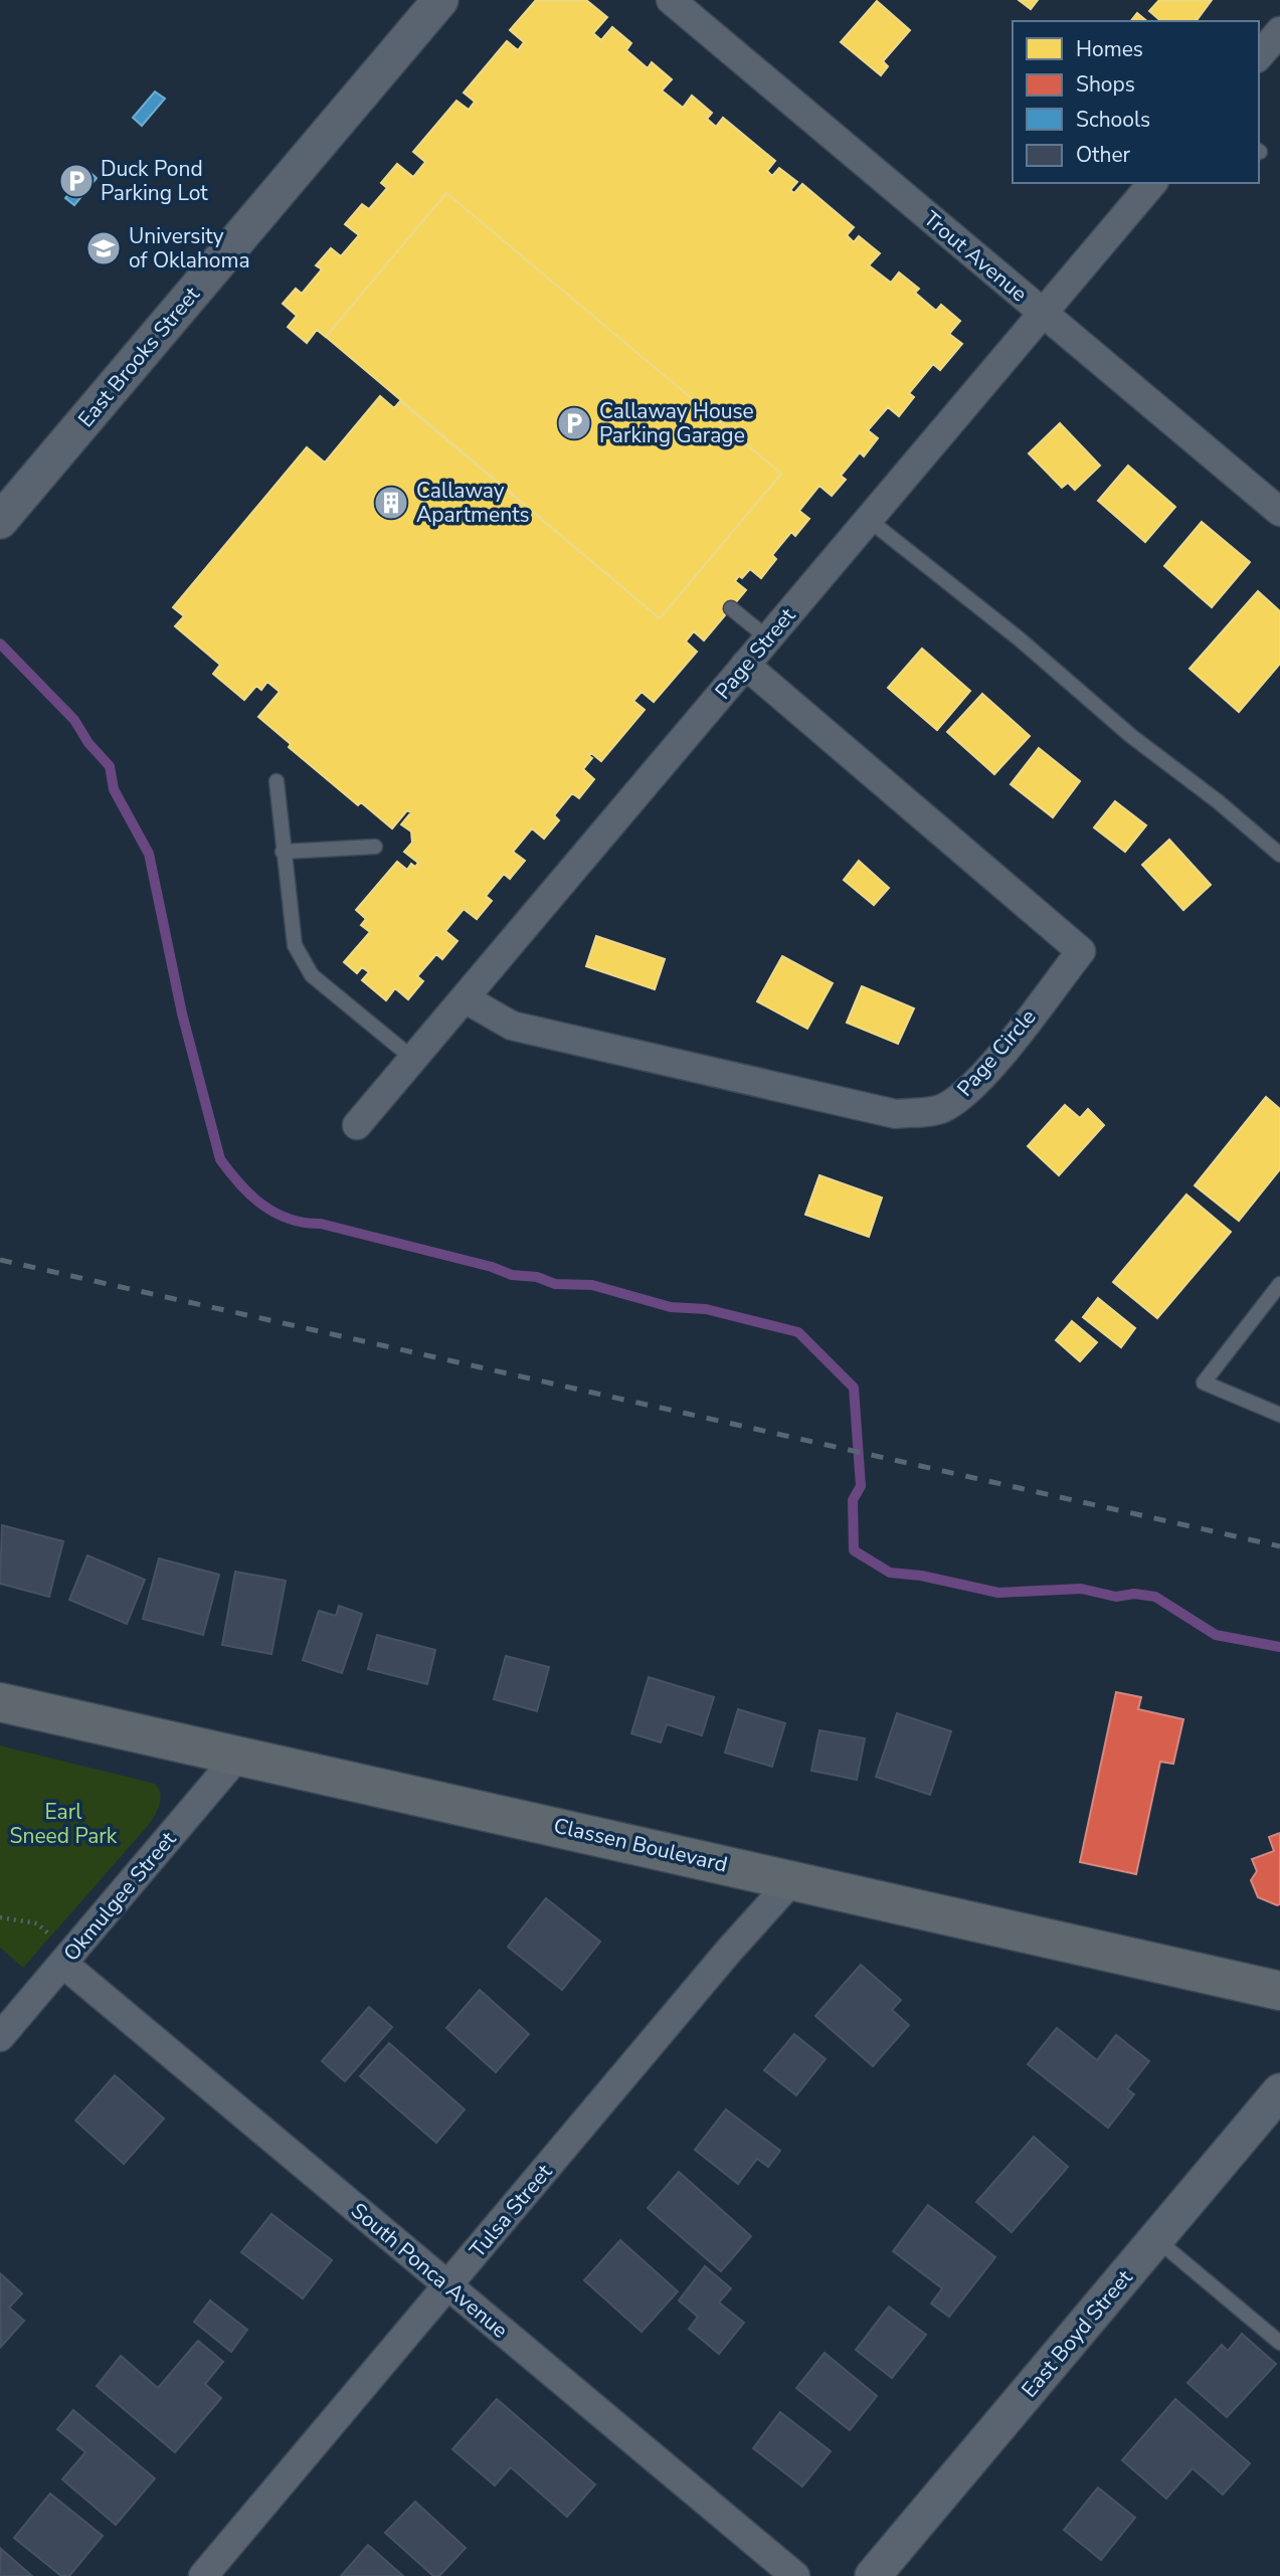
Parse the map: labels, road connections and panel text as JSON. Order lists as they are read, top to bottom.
{
  "streets": {
    "main road": ["Classen Boulevard"],
    "street": [
      "Trout Avenue",
      "East Brooks Street",
      "Page Street",
      "Page Circle",
      "Okmulgee Street",
      "Tulsa Street",
      "South Ponca Avenue",
      "East Boyd Street"
    ]
  },
  "crossings": [
    ["Trout Avenue", "Page Street"],
    ["Page Street", "Page Circle"],
    ["Classen Boulevard", "Okmulgee Street"],
    ["Classen Boulevard", "Tulsa Street"],
    ["Okmulgee Street", "South Ponca Avenue"],
    ["Tulsa Street", "South Ponca Avenue"]
  ],
  "parks": ["Earl Sneed Park"],
  "places": {
    "parking": ["Duck Pond Parking Lot", "Callaway House Parking Garage"],
    "school or university": ["University of Oklahoma"],
    "building": ["Callaway Apartments"]
  },
  "legend": [
    "Homes",
    "Shops",
    "Schools",
    "Other"
  ]
}
